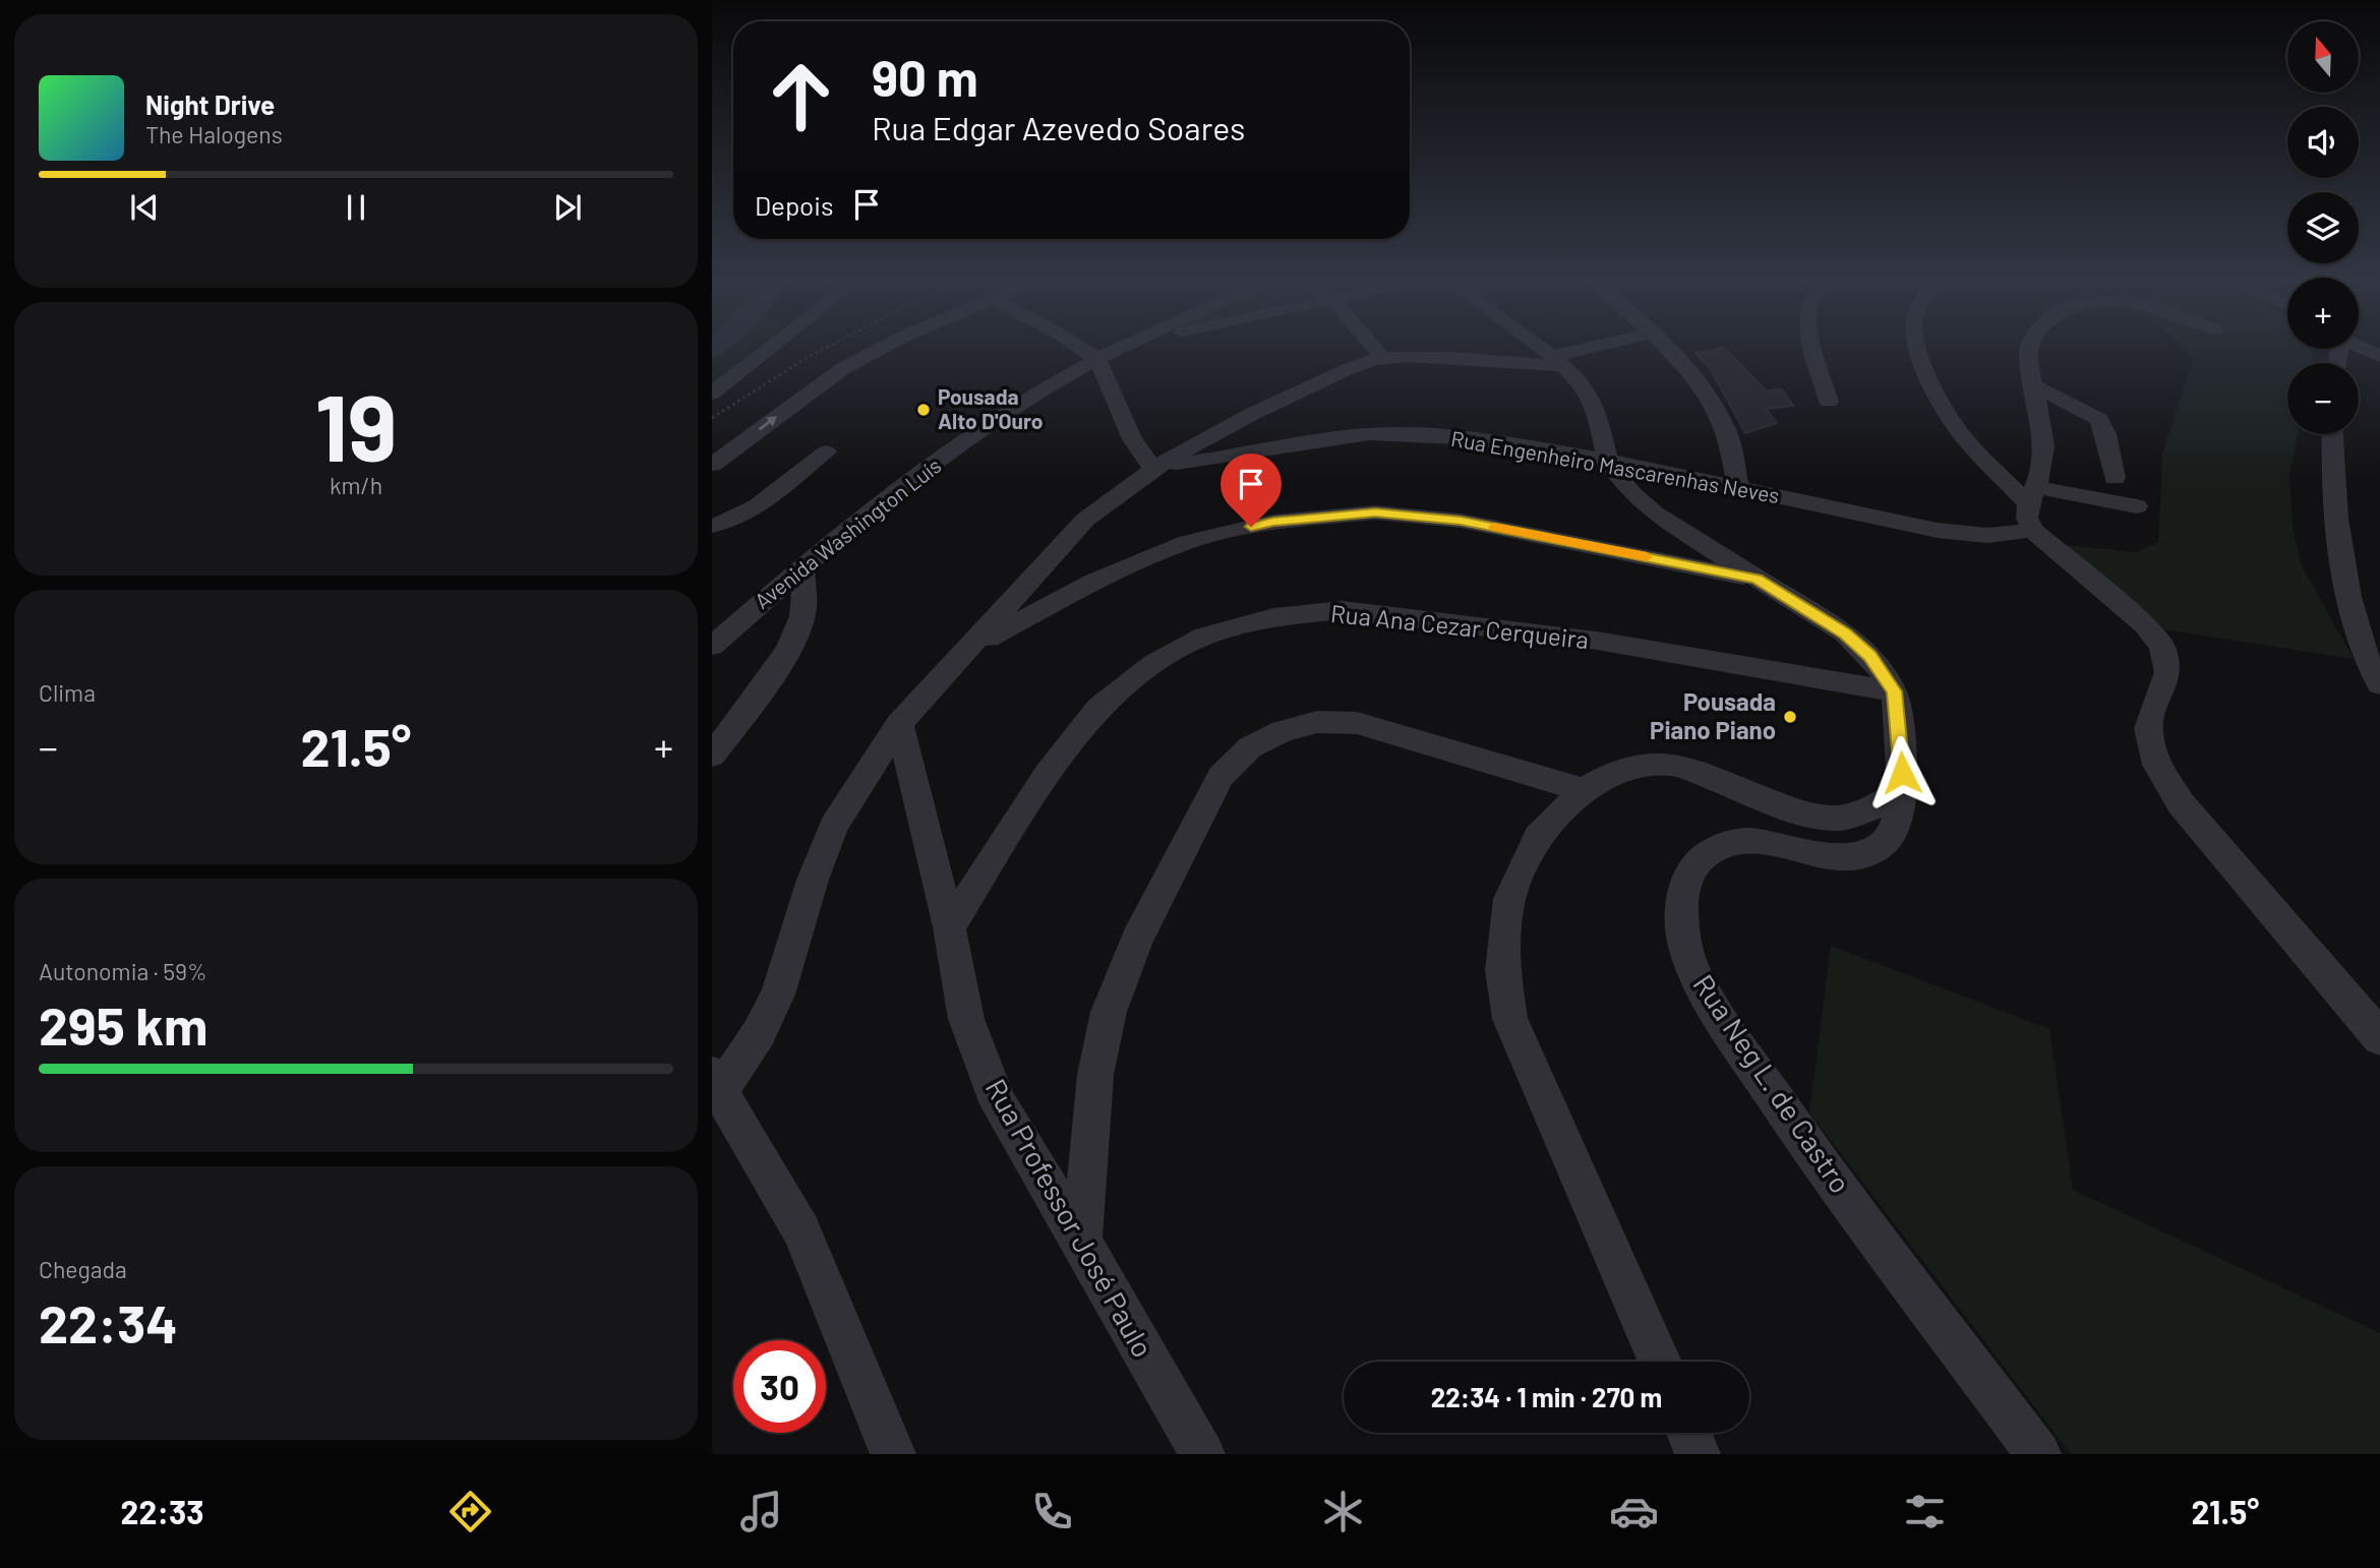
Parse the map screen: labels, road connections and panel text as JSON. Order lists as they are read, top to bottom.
{
  "streets": {
    "street": [
      "Rua Engenheiro Mascarenhas Neves",
      "Avenida Washington Luís",
      "Rua Ana Cezar Cerqueira",
      "Rua Neg L. de Castro",
      "Rua Professor José Paulo"
    ]
  },
  "crossings": [
    ["Rua Ana Cezar Cerqueira", "Rua Neg L. de Castro"],
    ["Rua Ana Cezar Cerqueira", "Rua Professor José Paulo"]
  ],
  "places": ["Pousada Alto D'Ouro", "Pousada Piano Piano"],
  "north": "top",
  "page": {
    "map_buttons": ["+", "−"],
    "turn": ["90 m", "Rua Edgar Azevedo Soares"],
    "song": ["Night Drive", "The Halogens"],
    "then": "Depois",
    "tile": [
      ["19", "km/h"],
      "Clima",
      ["Autonomia · 59%", "295 km"],
      ["Chegada", "22:34"]
    ],
    "heat": ["−", "21.5°", "+"],
    "limit": "30",
    "trip": "22:34 · 1 min · 270 m",
    "tabs": ["22:33", "21.5°"]
  }
}
